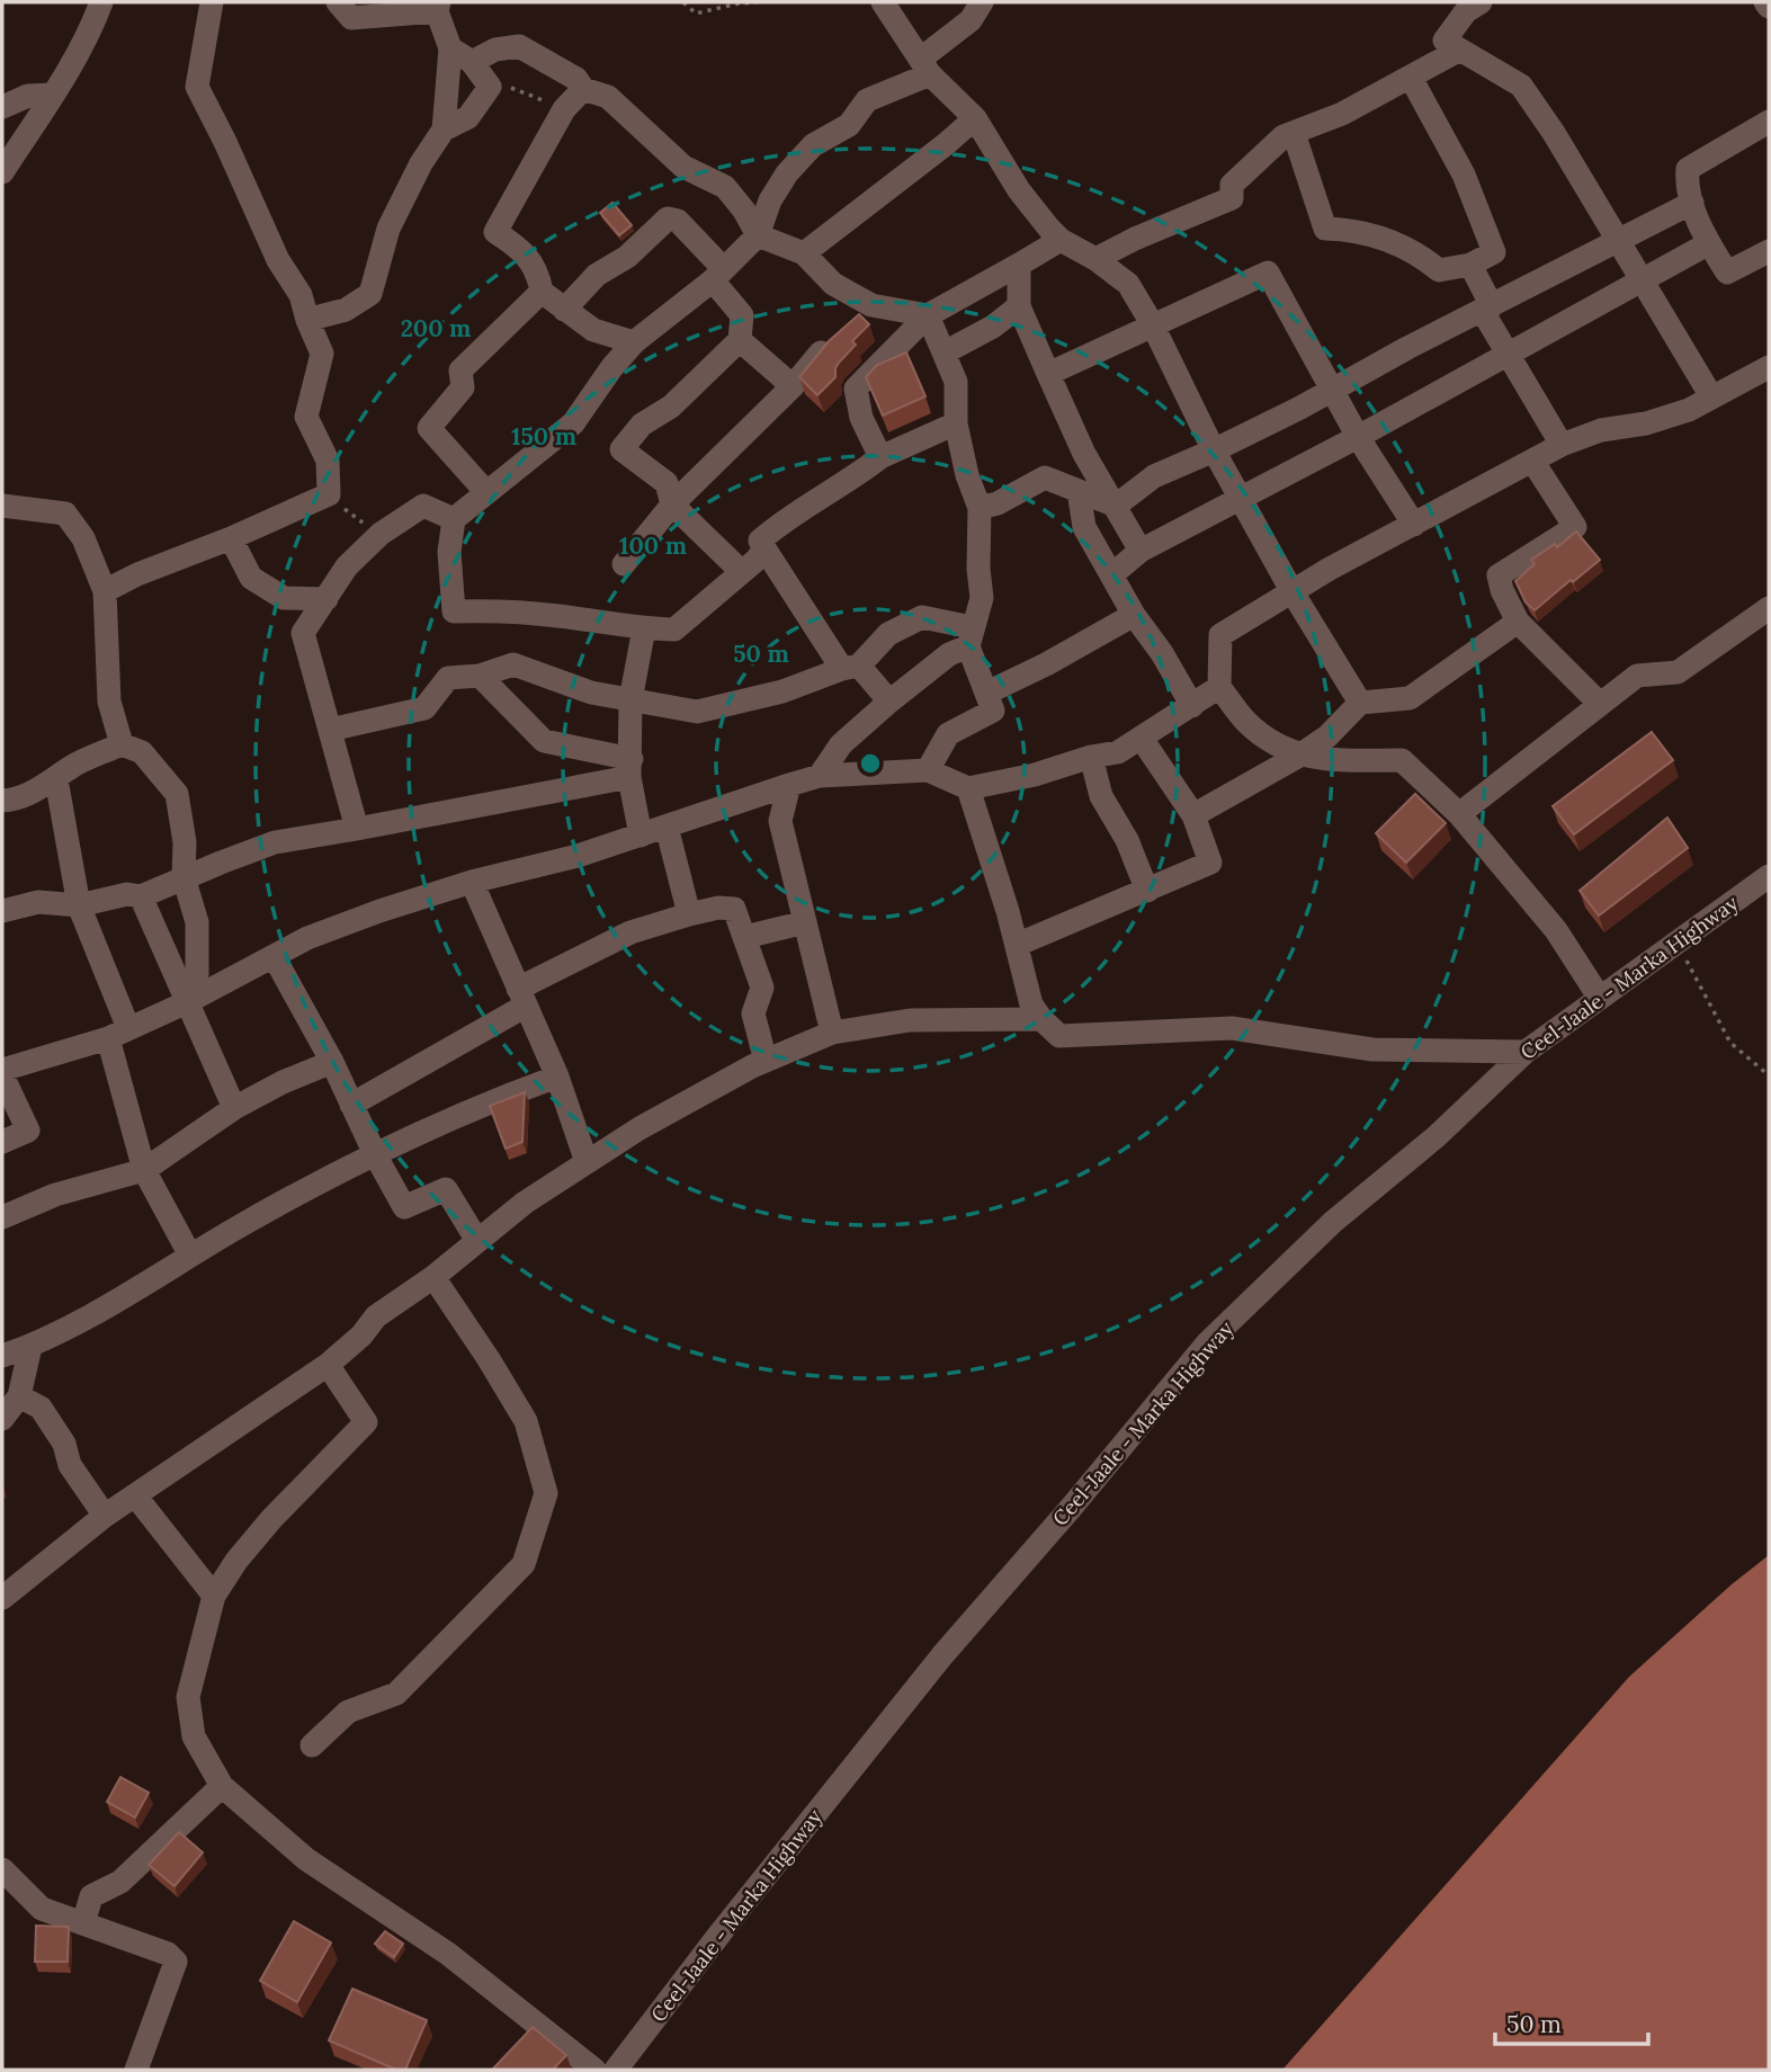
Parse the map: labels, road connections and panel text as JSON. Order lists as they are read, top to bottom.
{
  "streets": {
    "street": ["Ceel-Jaale - Marka Highway"]
  },
  "scale_bar": "50 m",
  "rings": [
    "200 m",
    "150 m",
    "100 m",
    "50 m"
  ]
}
